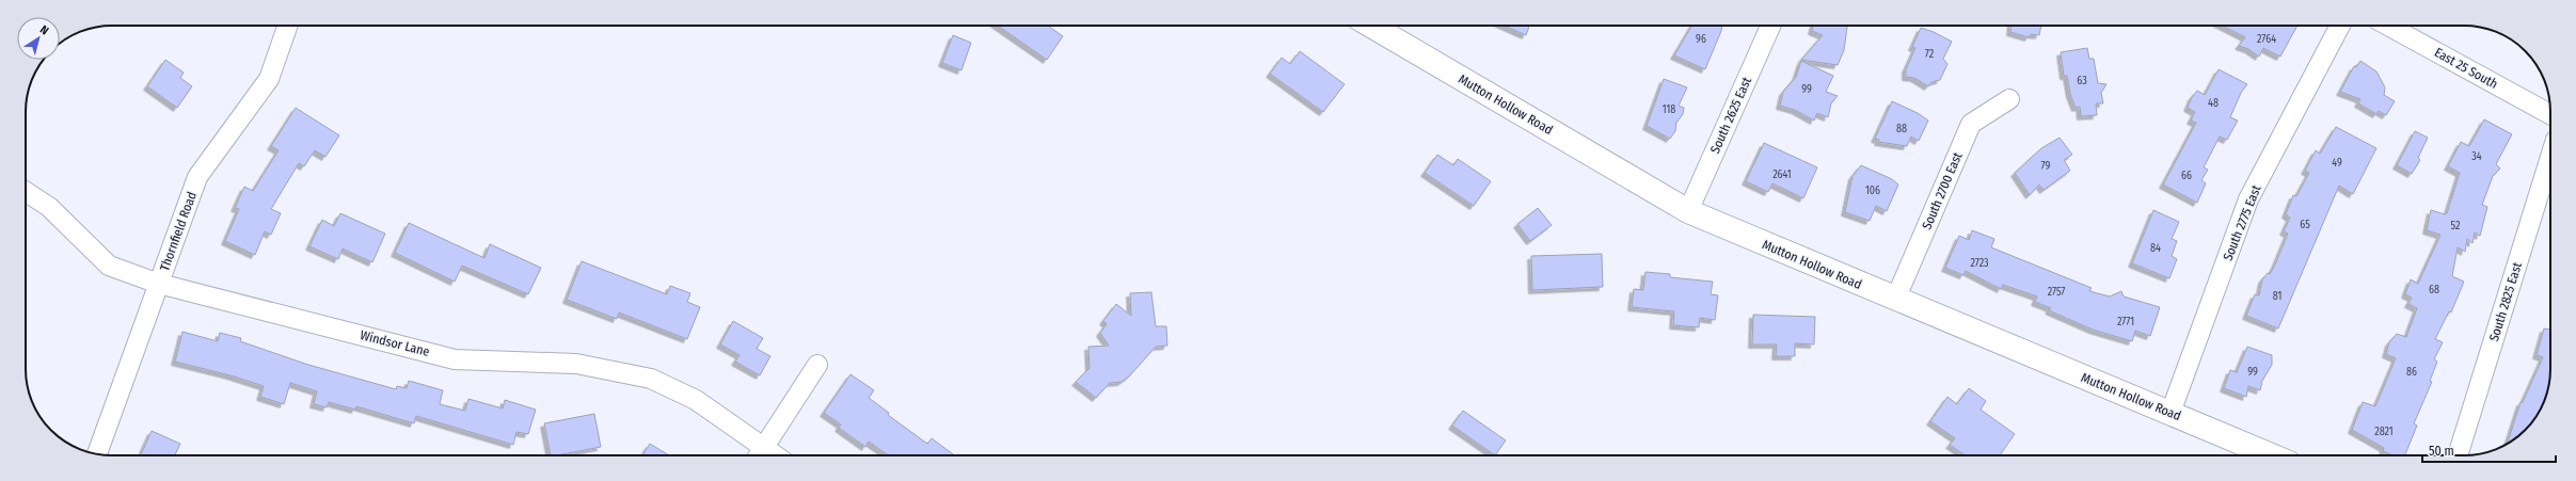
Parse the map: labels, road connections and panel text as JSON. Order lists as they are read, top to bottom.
{
  "streets": {
    "street": [
      "East 25 South",
      "Mutton Hollow Road",
      "South 2625 East",
      "South 2700 East",
      "South 2775 East",
      "Thornfield Road",
      "South 2825 East",
      "Windsor Lane"
    ]
  },
  "crossings": [
    ["Mutton Hollow Road", "South 2625 East"],
    ["Mutton Hollow Road", "South 2700 East"],
    ["Mutton Hollow Road", "South 2775 East"],
    ["Thornfield Road", "Windsor Lane"]
  ],
  "house_numbers": [
    "96",
    "2764",
    "72",
    "63",
    "99",
    "48",
    "118",
    "88",
    "34",
    "49",
    "79",
    "2641",
    "66",
    "106",
    "65",
    "52",
    "84",
    "2723",
    "68",
    "2757",
    "81",
    "2771",
    "99",
    "86",
    "2821"
  ],
  "scale_bar": "50 m",
  "north": "top right"
}
